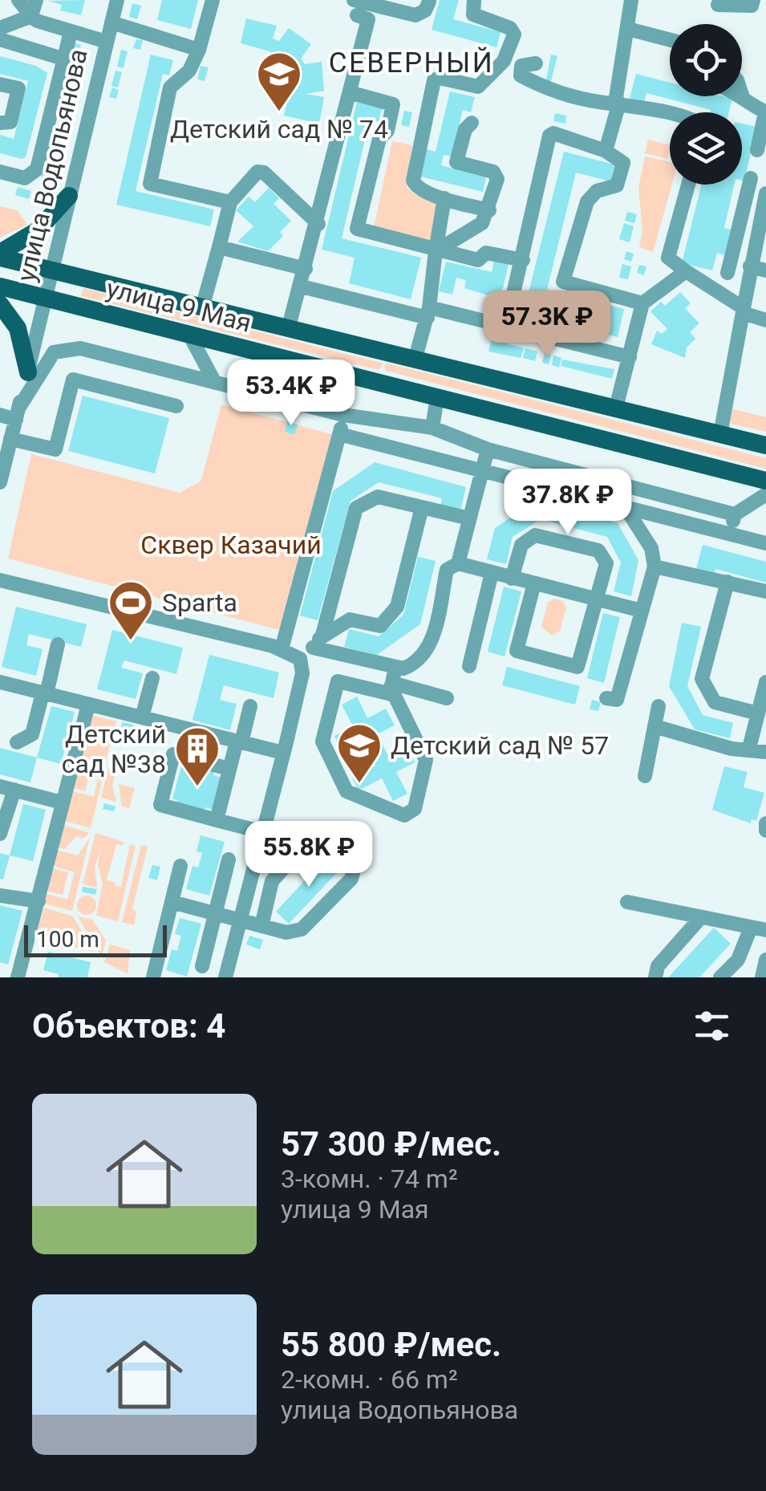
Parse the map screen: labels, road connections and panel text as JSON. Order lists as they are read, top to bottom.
{
  "streets": {
    "main road": ["улица 9 Мая"],
    "street": ["улица Водопьянова"]
  },
  "crossings": [
    ["улица Водопьянова", "улица 9 Мая"]
  ],
  "districts": ["СЕВЕРНЫЙ"],
  "parks": ["Сквер Казачий"],
  "places": {
    "school or university": ["Детский сад № 74", "Детский сад № 57"],
    "sports": ["Sparta"],
    "building": ["Детский сад №38"]
  },
  "scale_bar": "100 m",
  "page": {
    "price": [
      "57.3K ₽",
      "53.4K ₽",
      "37.8K ₽",
      "55.8K ₽"
    ],
    "scale": "100 m",
    "heading": "Объектов: 4",
    "list": [
      {
        "name": "57 300 ₽/мес.",
        "note": "3-комн. · 74 m² · улица 9 Мая"
      },
      {
        "name": "55 800 ₽/мес.",
        "note": "2-комн. · 66 m² · улица Водопьянова"
      }
    ]
  }
}
